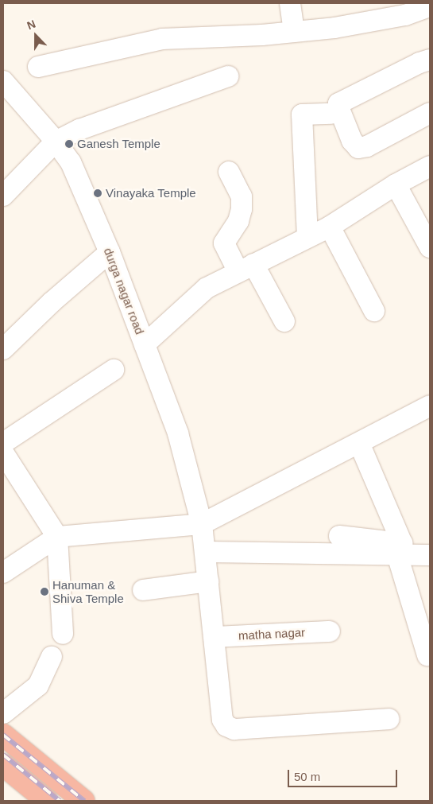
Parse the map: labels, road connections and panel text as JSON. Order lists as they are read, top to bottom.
{
  "streets": {
    "street": ["durga nagar road", "matha nagar"]
  },
  "crossings": [
    ["durga nagar road", "matha nagar"]
  ],
  "places": ["Ganesh Temple", "Vinayaka Temple", "Hanuman & Shiva Temple"],
  "scale_bar": "50 m",
  "north": "top"
}
